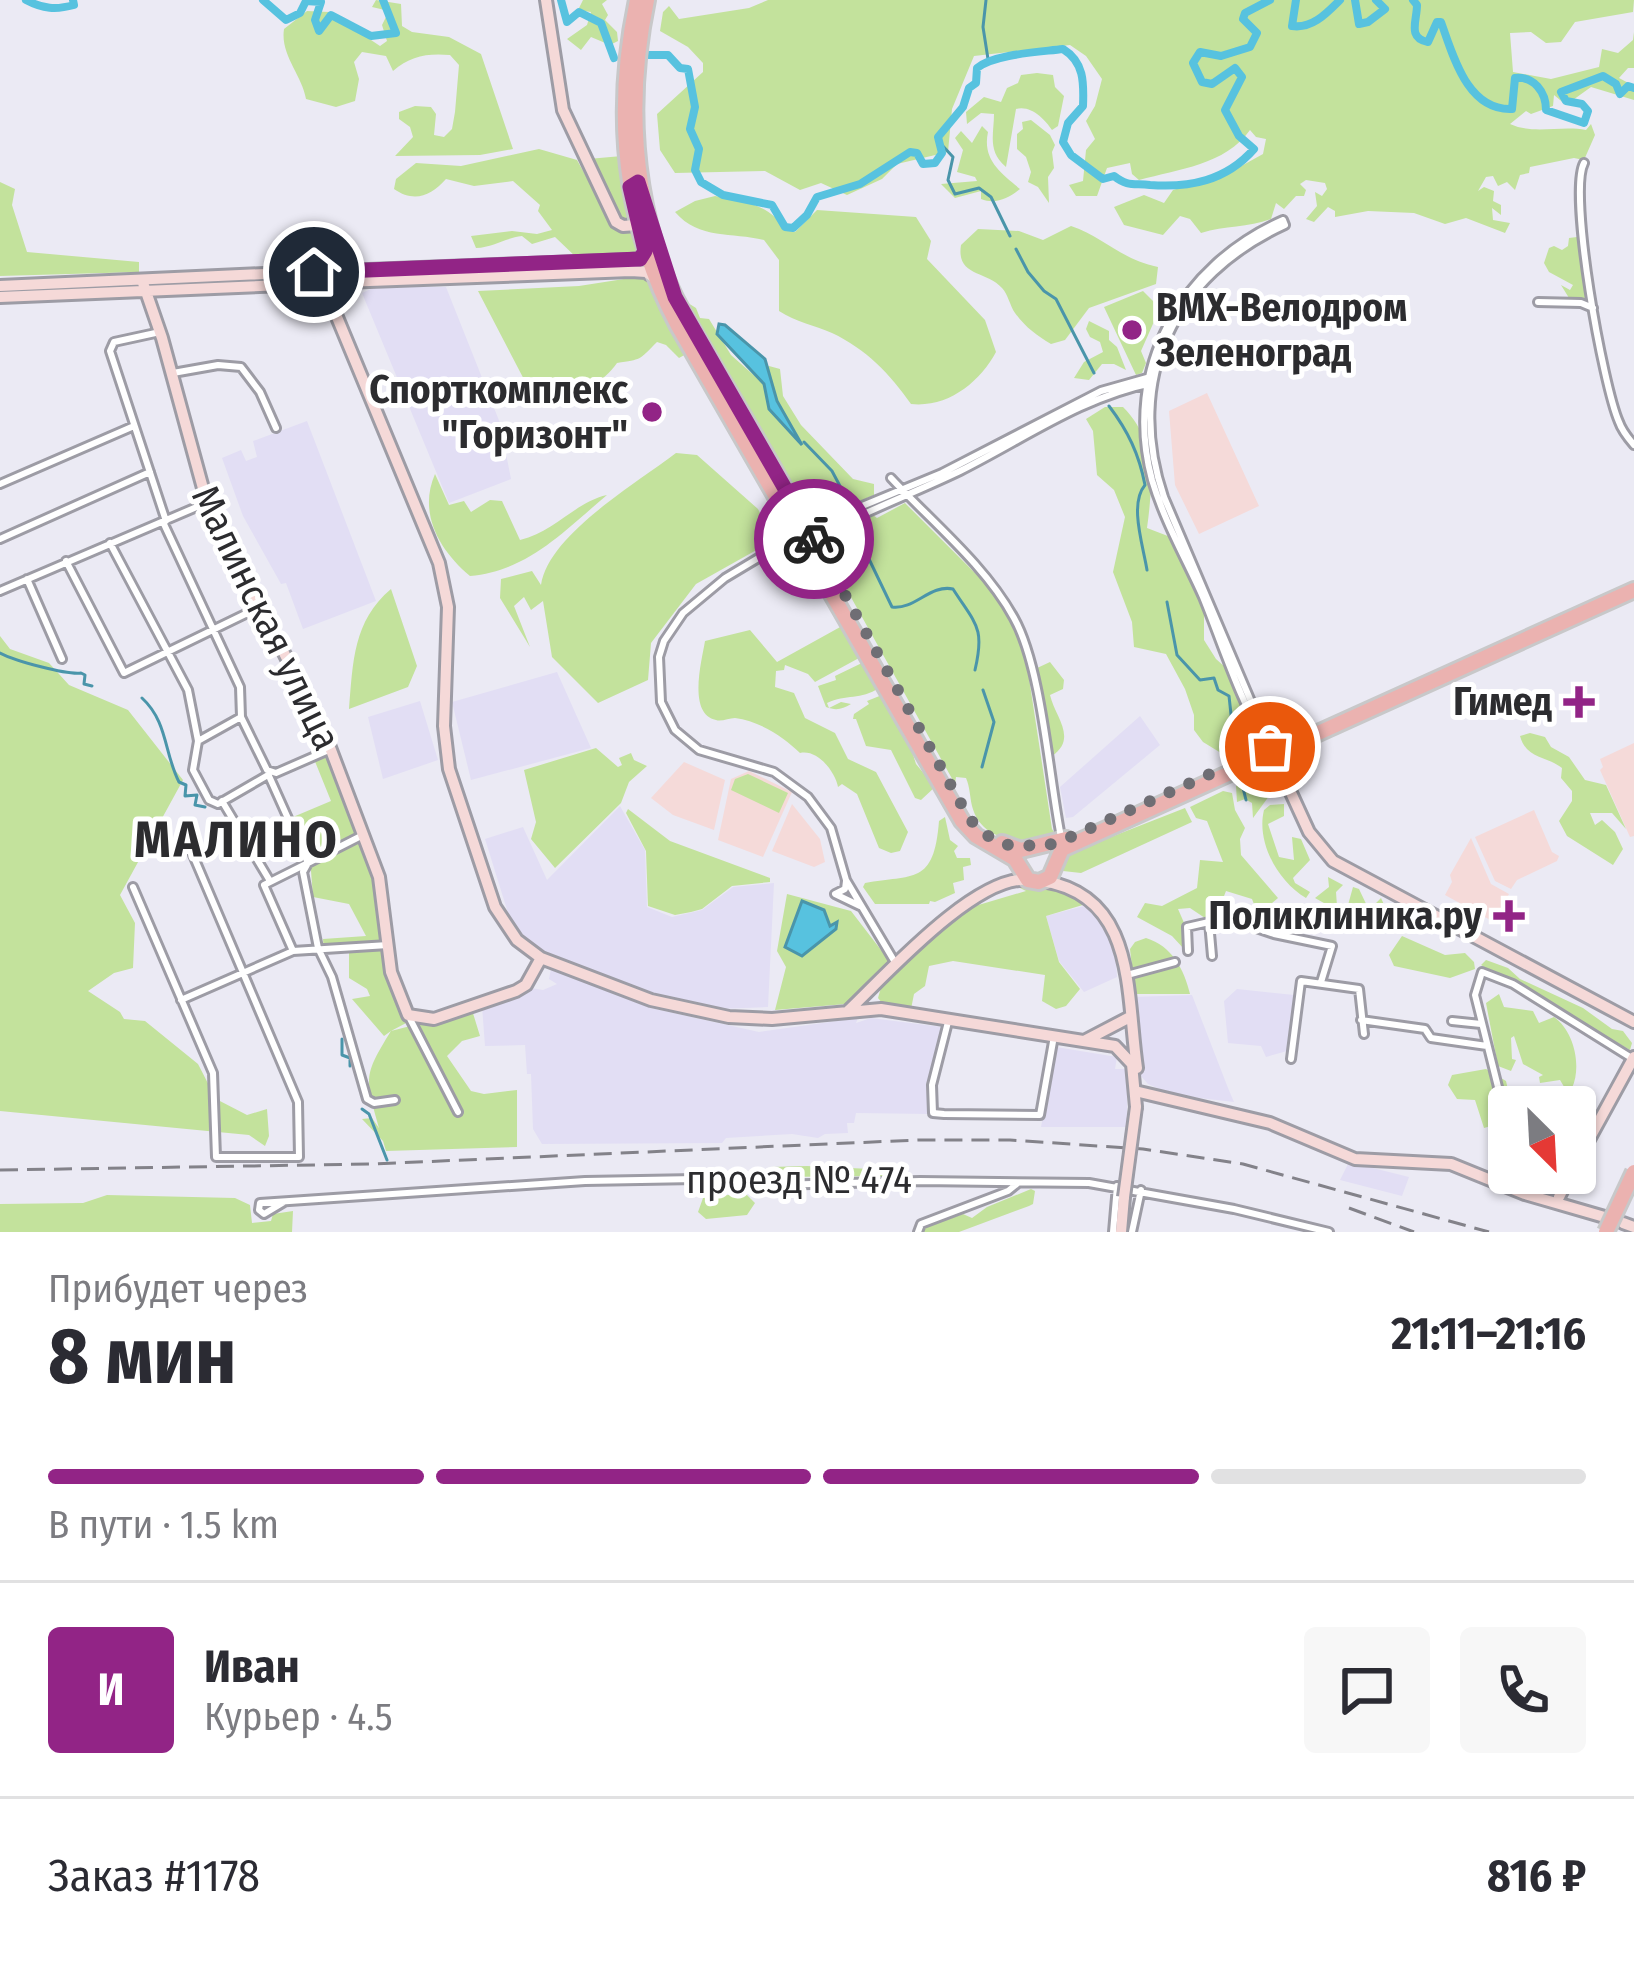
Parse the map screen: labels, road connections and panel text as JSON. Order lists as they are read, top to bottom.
{
  "streets": {
    "street": ["Малинская улица", "проезд № 474"]
  },
  "districts": ["МАЛИНО"],
  "places": {
    "other": ["BMX-Велодром Зеленоград", "Спорткомплекс \"Горизонт\""],
    "health": ["Гимед", "Поликлиника.ру"]
  },
  "north": "bottom right",
  "page": {
    "heading": ["8 мин", "Прибудет через", "21:11–21:16"],
    "panel": [
      "Иван",
      "Курьер · 4.5",
      "Заказ #1178",
      "816 ₽"
    ],
    "bar": "В пути · 1.5 km",
    "round": "И"
  }
}
